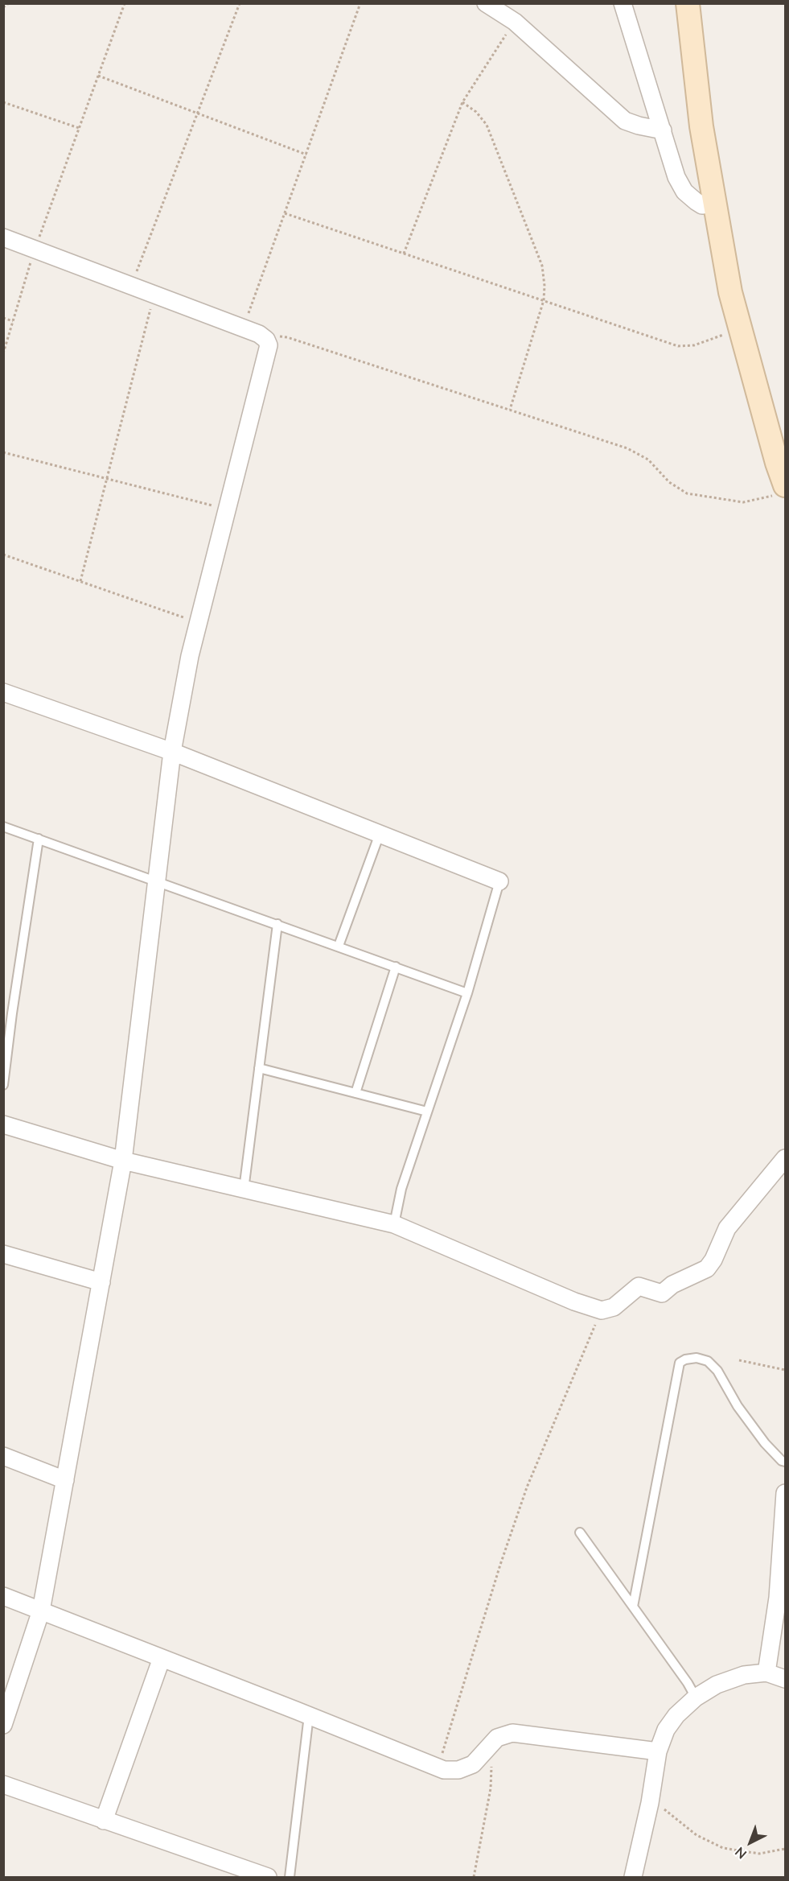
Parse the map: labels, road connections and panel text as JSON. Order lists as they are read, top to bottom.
{
  "north": "bottom left"
}
